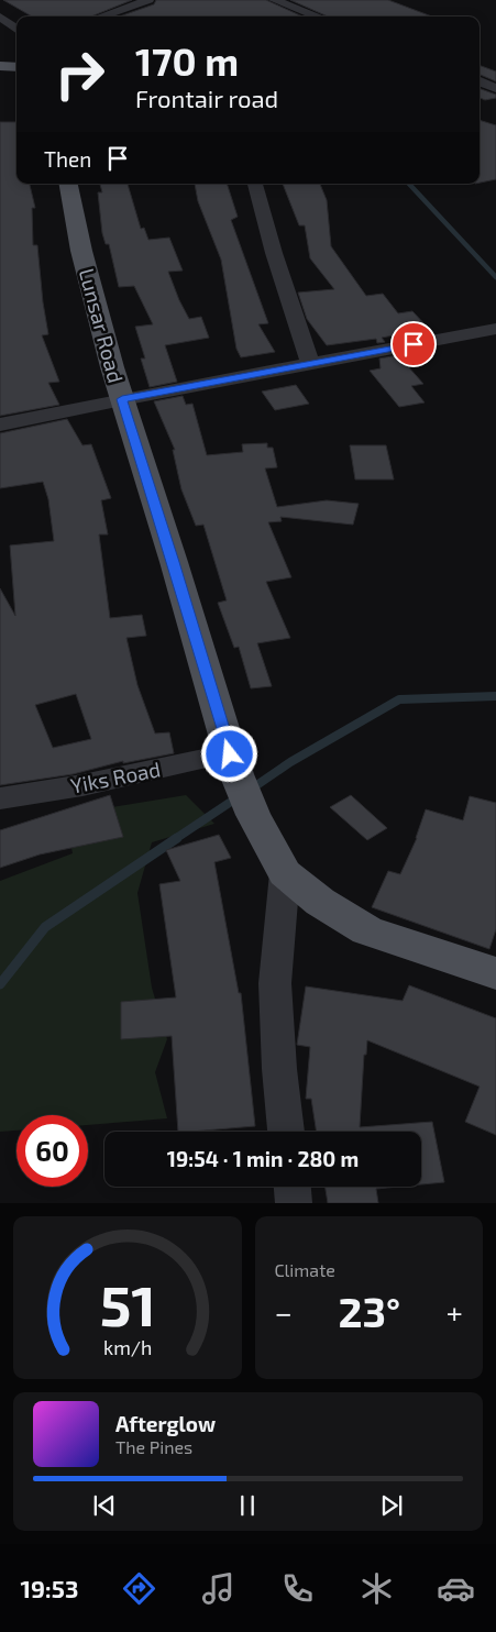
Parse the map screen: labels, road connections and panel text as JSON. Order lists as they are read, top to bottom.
{
  "streets": {
    "main road": ["Lunsar Road"],
    "street": ["Yiks Road"]
  },
  "crossings": [
    ["Lunsar Road", "Yiks Road"]
  ],
  "page": {
    "turn": ["170 m", "Frontair road"],
    "then": "Then",
    "limit": "60",
    "trip": "19:54 · 1 min · 280 m",
    "tile": "Climate",
    "heat": ["−", "23°", "+"],
    "song": ["Afterglow", "The Pines"],
    "tabs": "19:53",
    "gauge": ["51", "km/h"]
  }
}
